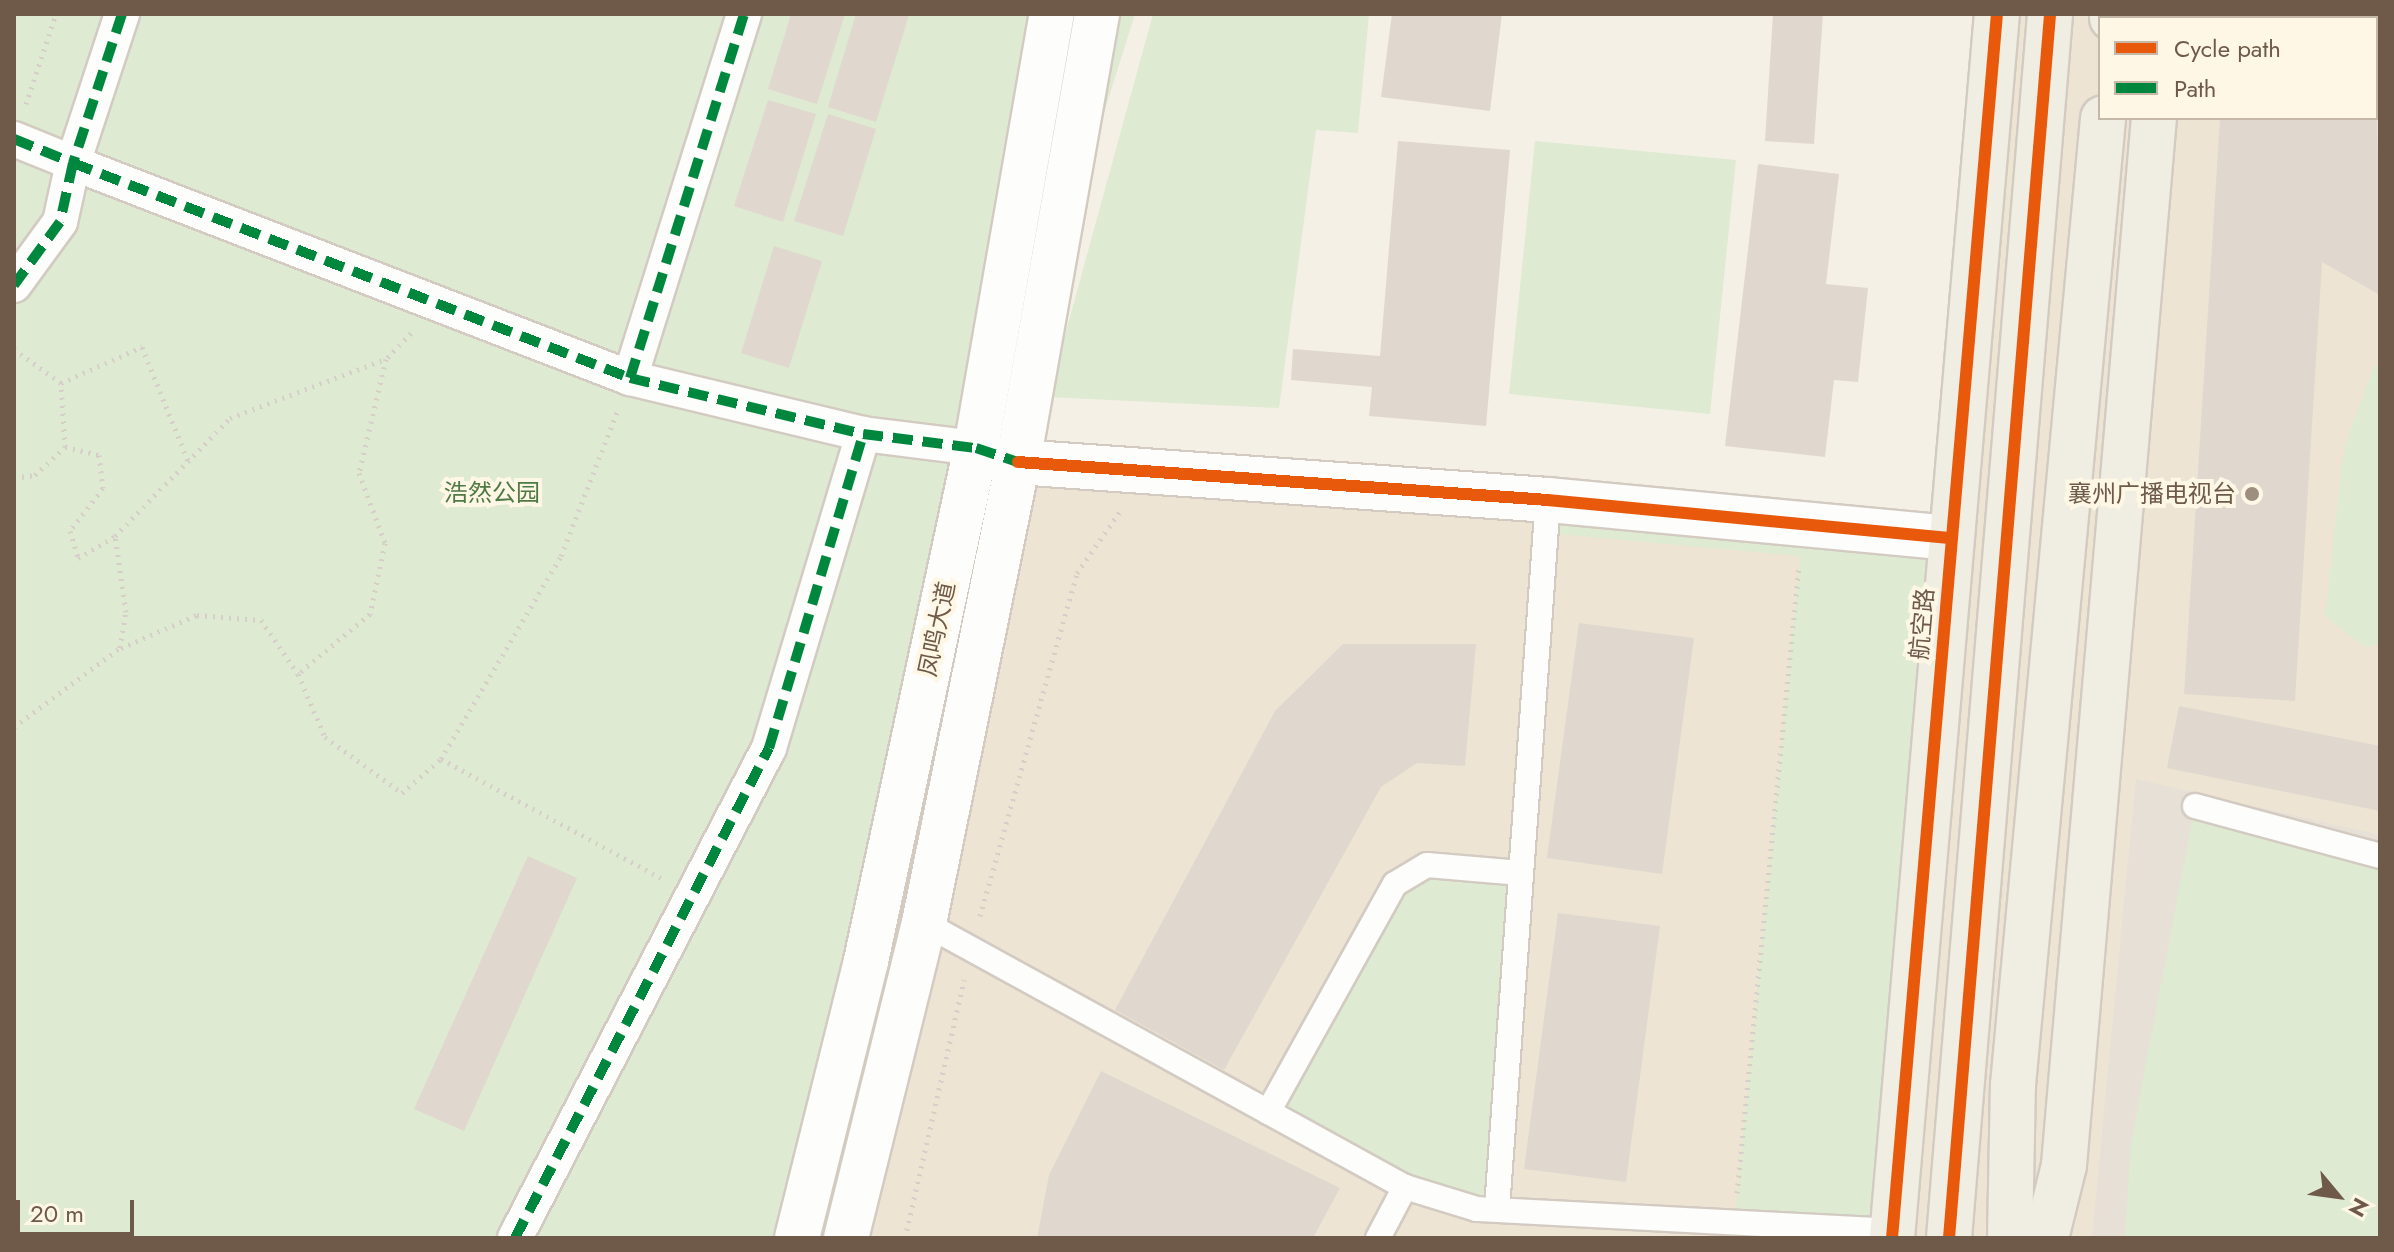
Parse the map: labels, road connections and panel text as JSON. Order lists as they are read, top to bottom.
{
  "streets": {
    "main road": ["航空路", "凤鸣大道"]
  },
  "parks": ["浩然公园"],
  "places": ["襄州广播电视台"],
  "legend": ["Cycle path", "Path"],
  "scale_bar": "20 m",
  "north": "bottom right"
}
